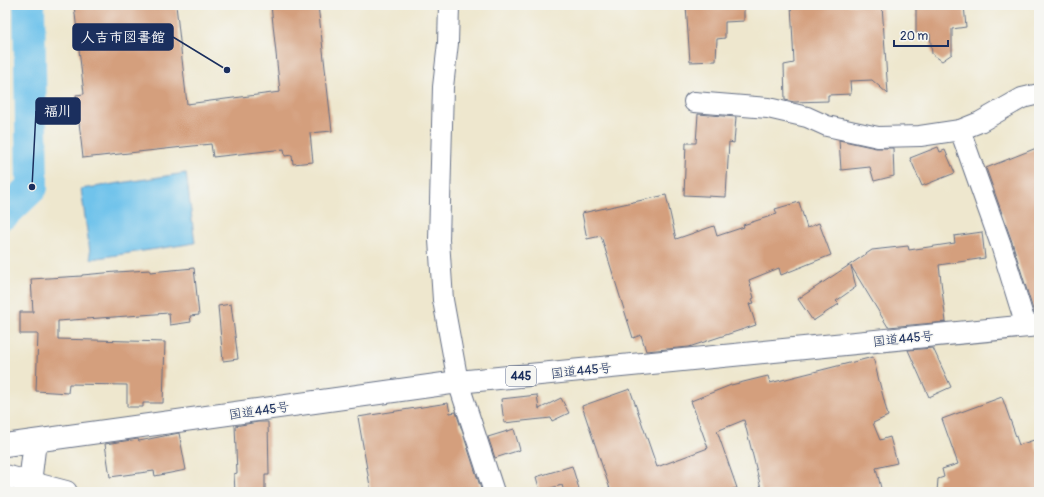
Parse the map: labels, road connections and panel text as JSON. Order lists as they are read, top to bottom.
{
  "streets": {
    "highway": ["国道445号", "445"]
  },
  "places": ["人吉市図書館", "福川"],
  "scale_bar": "20 m"
}
